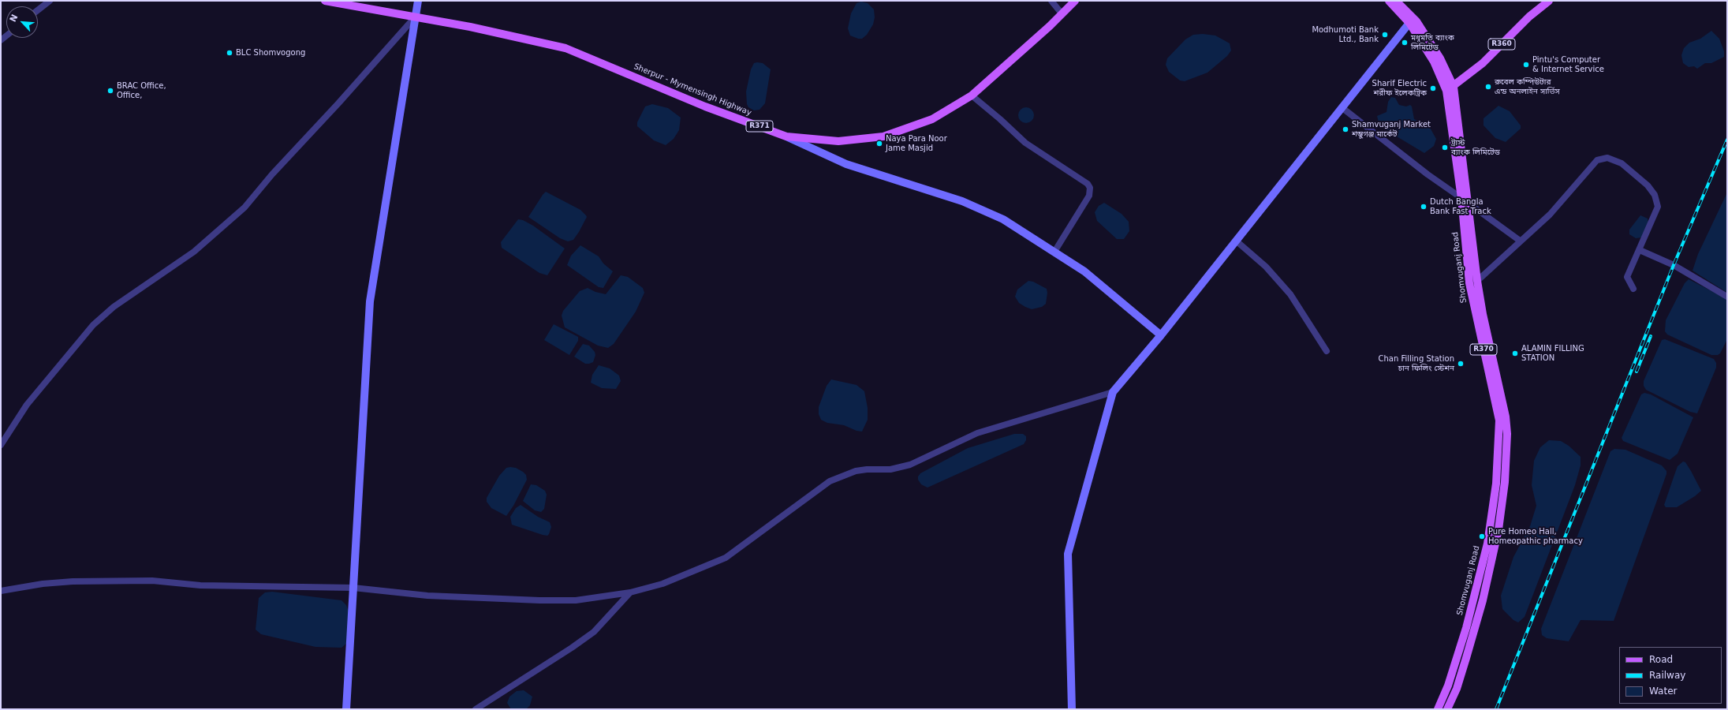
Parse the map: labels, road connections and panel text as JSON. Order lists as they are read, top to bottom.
{
  "streets": {
    "main road": [
      "R360",
      "Sherpur - Mymensingh Highway",
      "R371",
      "Shomvuganj Road",
      "R370"
    ]
  },
  "crossings": [
    ["R360", "Shomvuganj Road"],
    ["Sherpur - Mymensingh Highway", "R371"]
  ],
  "places": [
    "Modhumoti Bank Ltd., Bank",
    "মধুমতি ব্যাংক লিমিটেড",
    "BLC Shomvogong",
    "Pintu's Computer & Internet Service",
    "রুবেল কম্পিউটার এন্ড অনলাইন সার্ভিস",
    "Sharif Electric শরীফ ইলেকট্রিক",
    "BRAC Office, Office,",
    "Shamvuganj Market শম্ভুগঞ্জ মার্কেট",
    "Naya Para Noor Jame Masjid",
    "ট্রাস্ট ব্যাংক লিমিটেড",
    "Dutch Bangla Bank Fast Track",
    "ALAMIN FILLING STATION",
    "Chan Filling Station চান ফিলিং স্টেশন",
    "Pure Homeo Hall, Homeopathic pharmacy"
  ],
  "legend": ["Road", "Railway", "Water"],
  "north": "top left"
}
